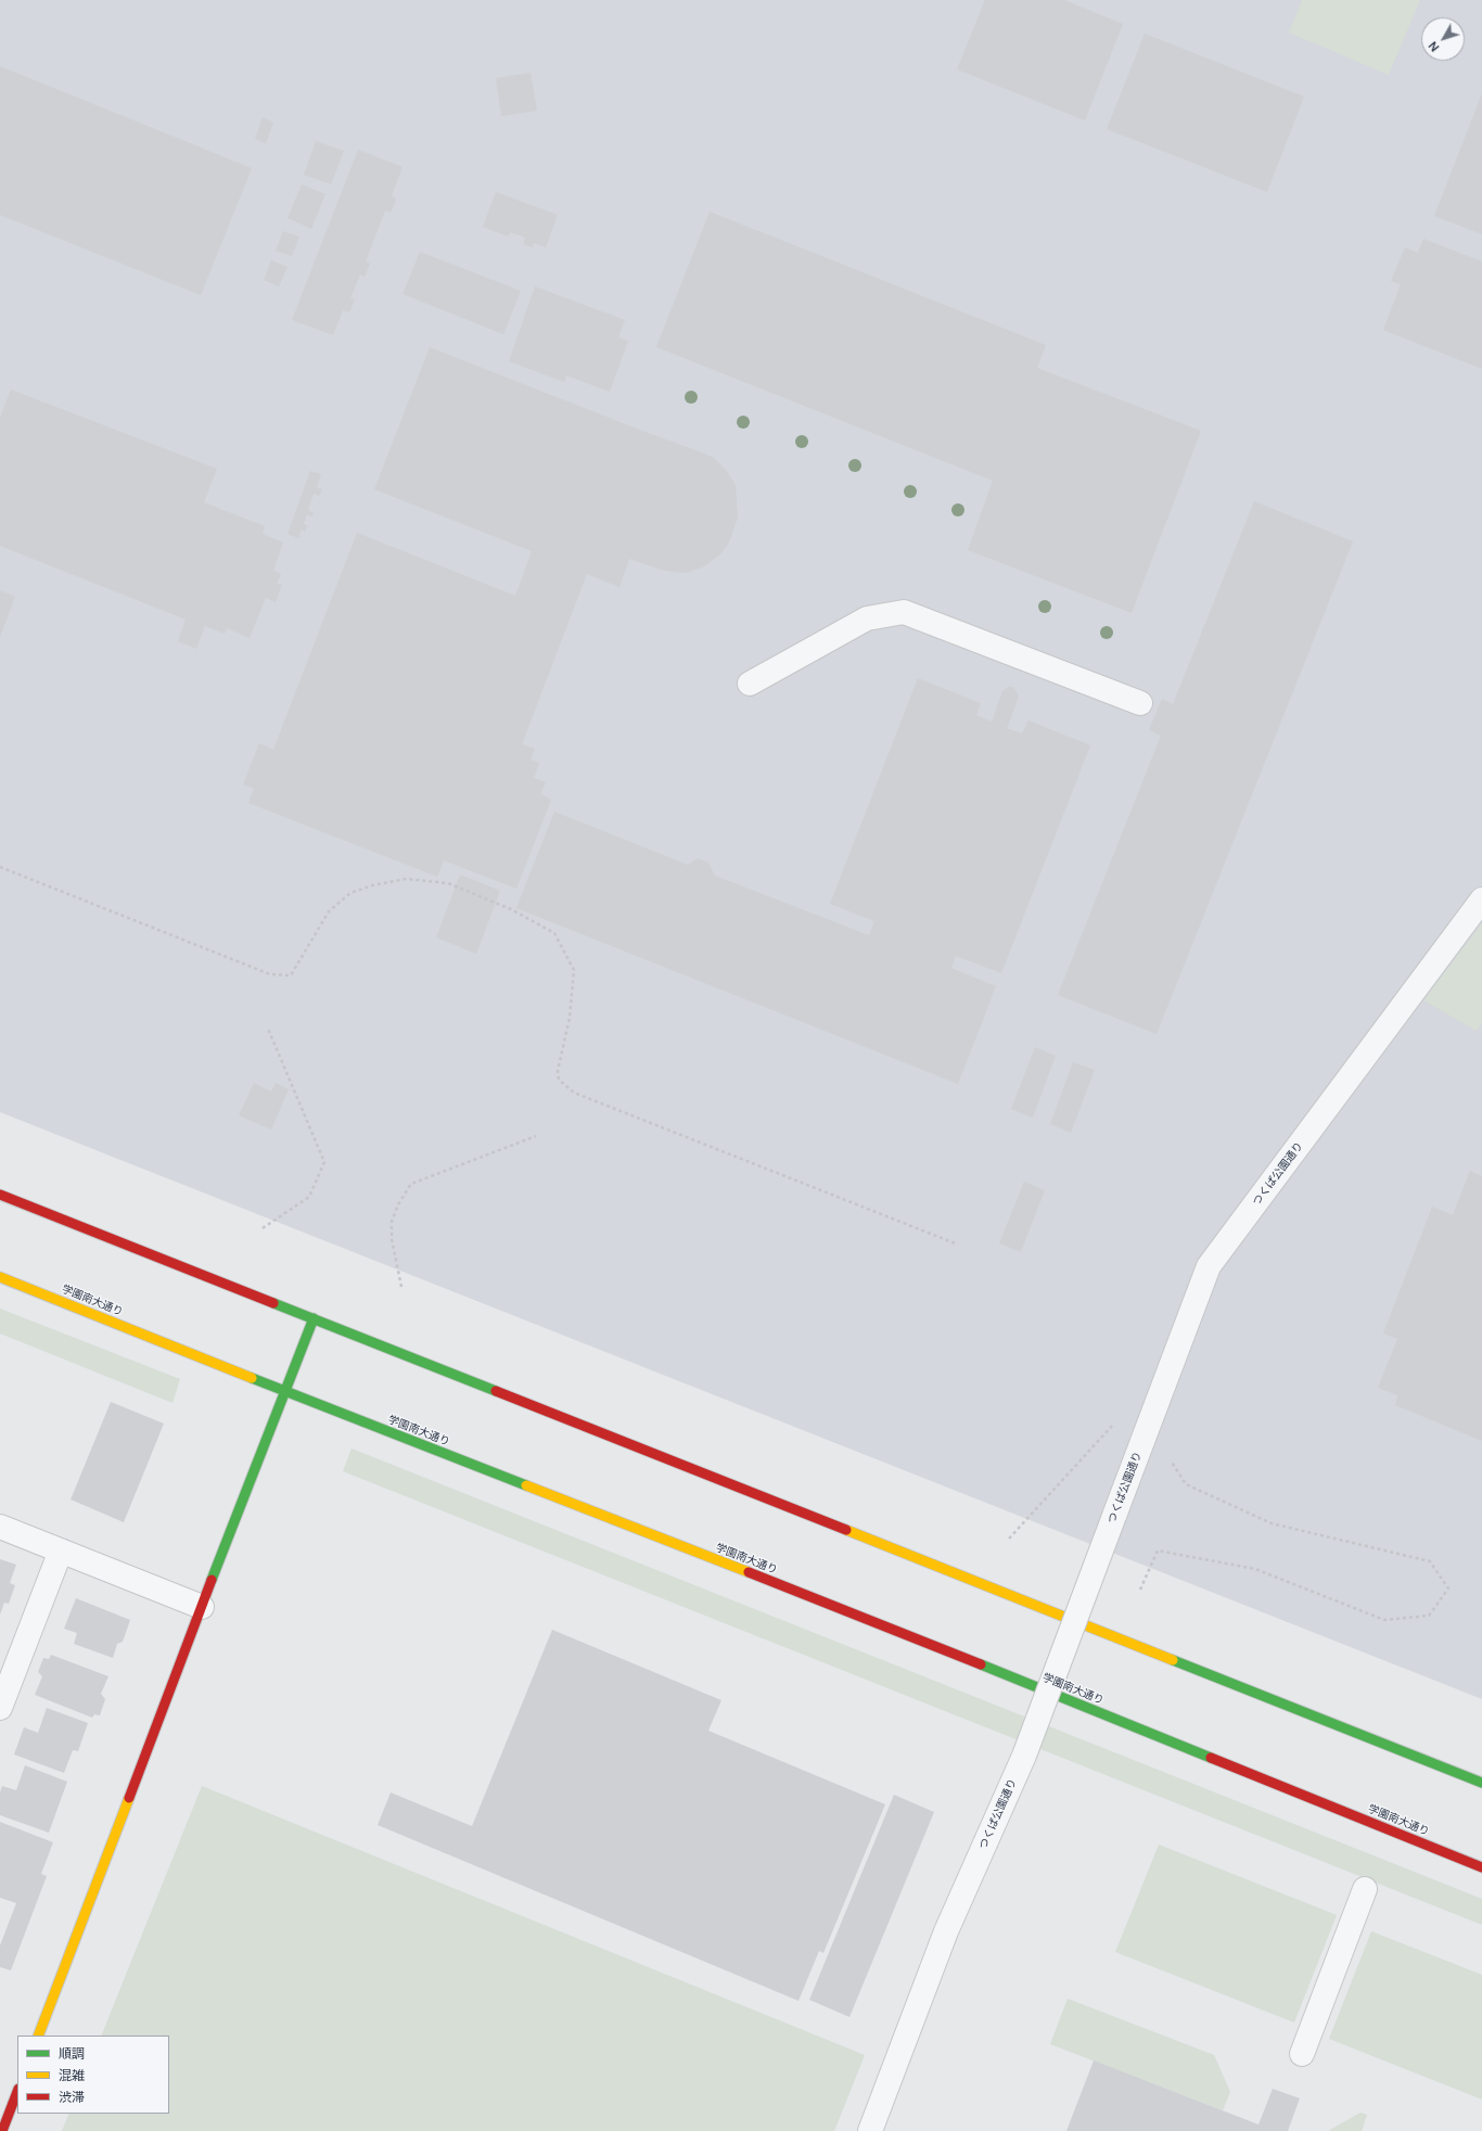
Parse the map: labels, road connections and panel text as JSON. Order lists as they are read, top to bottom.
{
  "streets": {
    "main road": ["学園南大通り"],
    "street": ["つくば公園通り"]
  },
  "legend": ["順調", "混雑", "渋滞"],
  "north": "bottom left"
}
